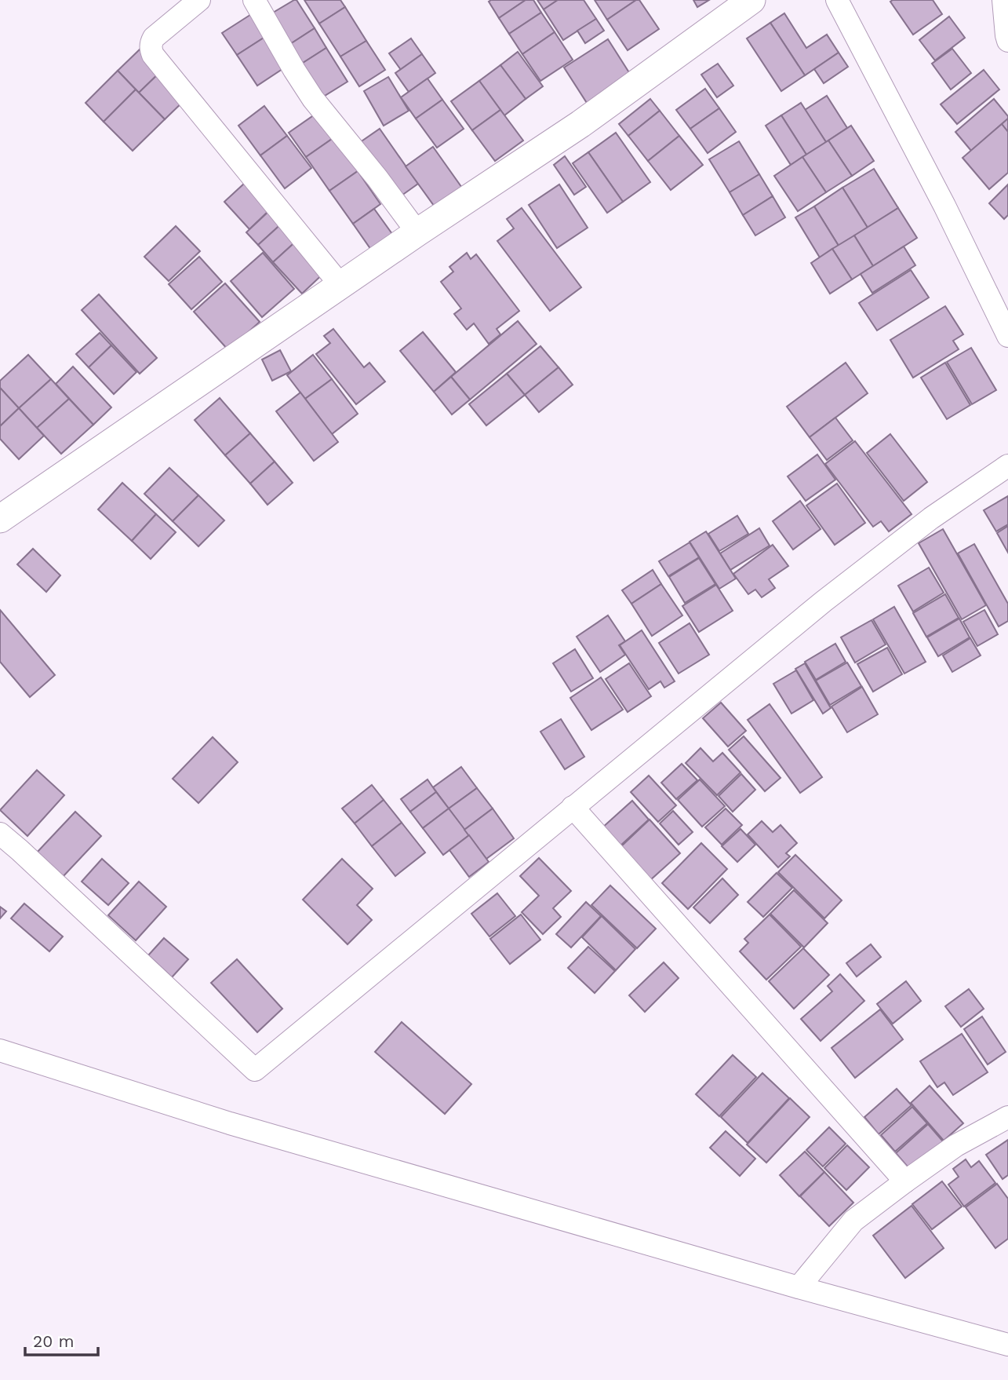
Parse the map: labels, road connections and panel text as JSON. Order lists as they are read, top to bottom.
{
  "scale_bar": "20 m"
}
